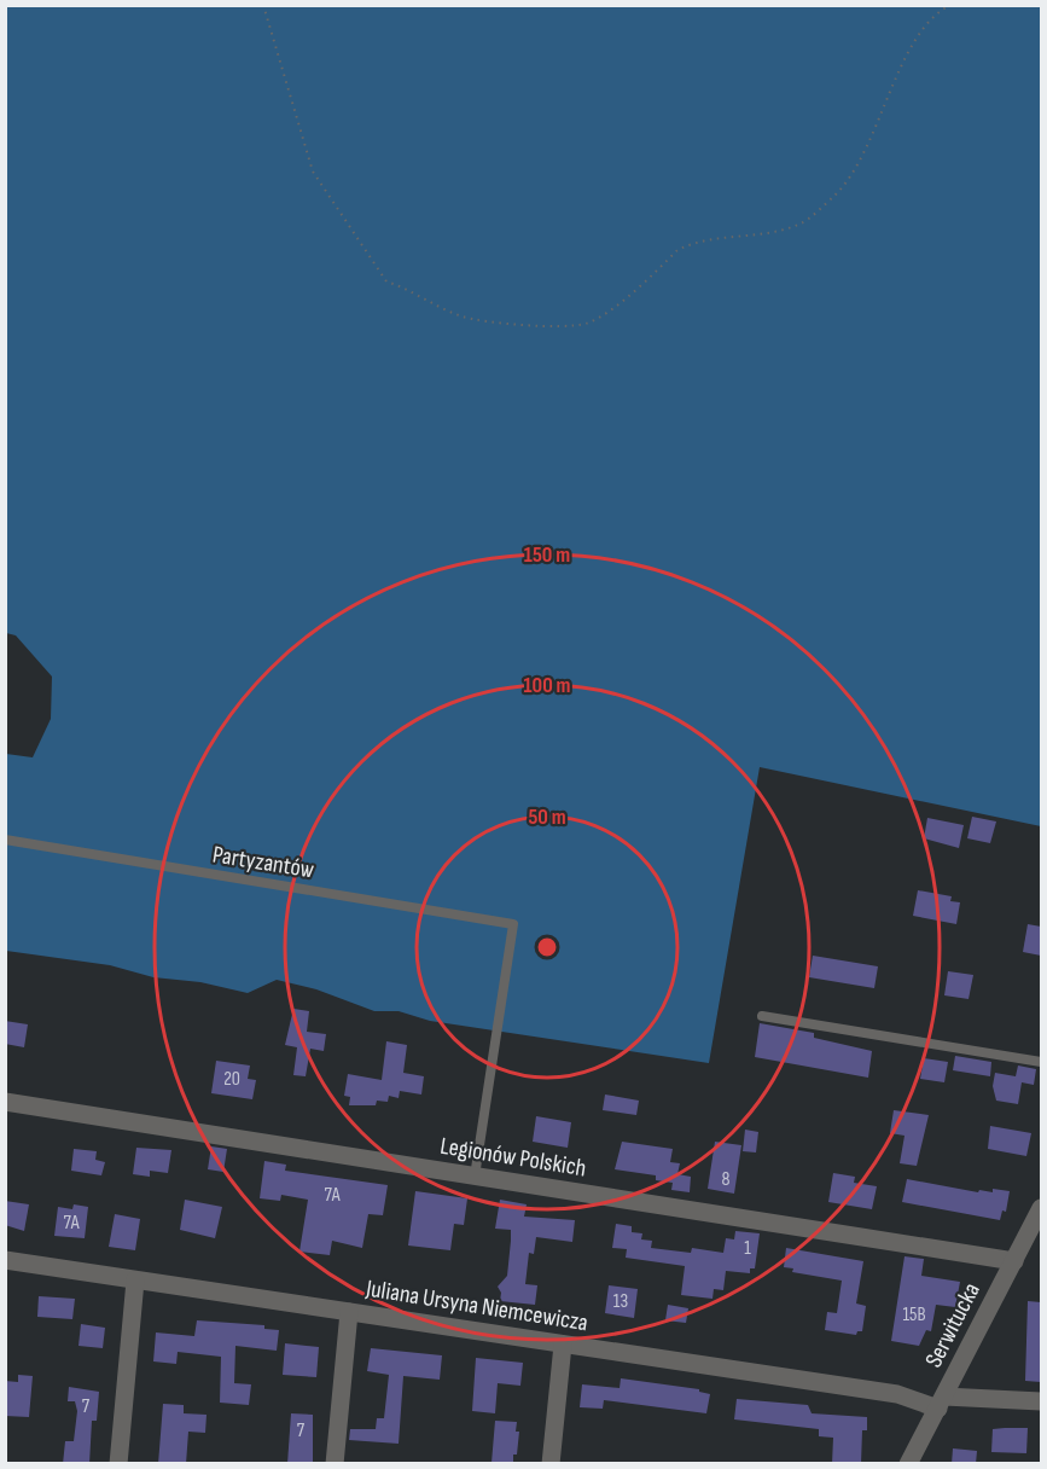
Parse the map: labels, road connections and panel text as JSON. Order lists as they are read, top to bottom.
{
  "streets": {
    "street": ["Legionów Polskich", "Juliana Ursyna Niemcewicza", "Serwitucka"],
    "lane": ["Partyzantów"]
  },
  "crossings": [
    ["Partyzantów", "Legionów Polskich"],
    ["Legionów Polskich", "Serwitucka"],
    ["Juliana Ursyna Niemcewicza", "Serwitucka"]
  ],
  "house_numbers": [
    "20",
    "8",
    "7A",
    "7A",
    "1",
    "13",
    "15B",
    "7",
    "7"
  ],
  "rings": ["150 m", "100 m", "50 m"]
}
